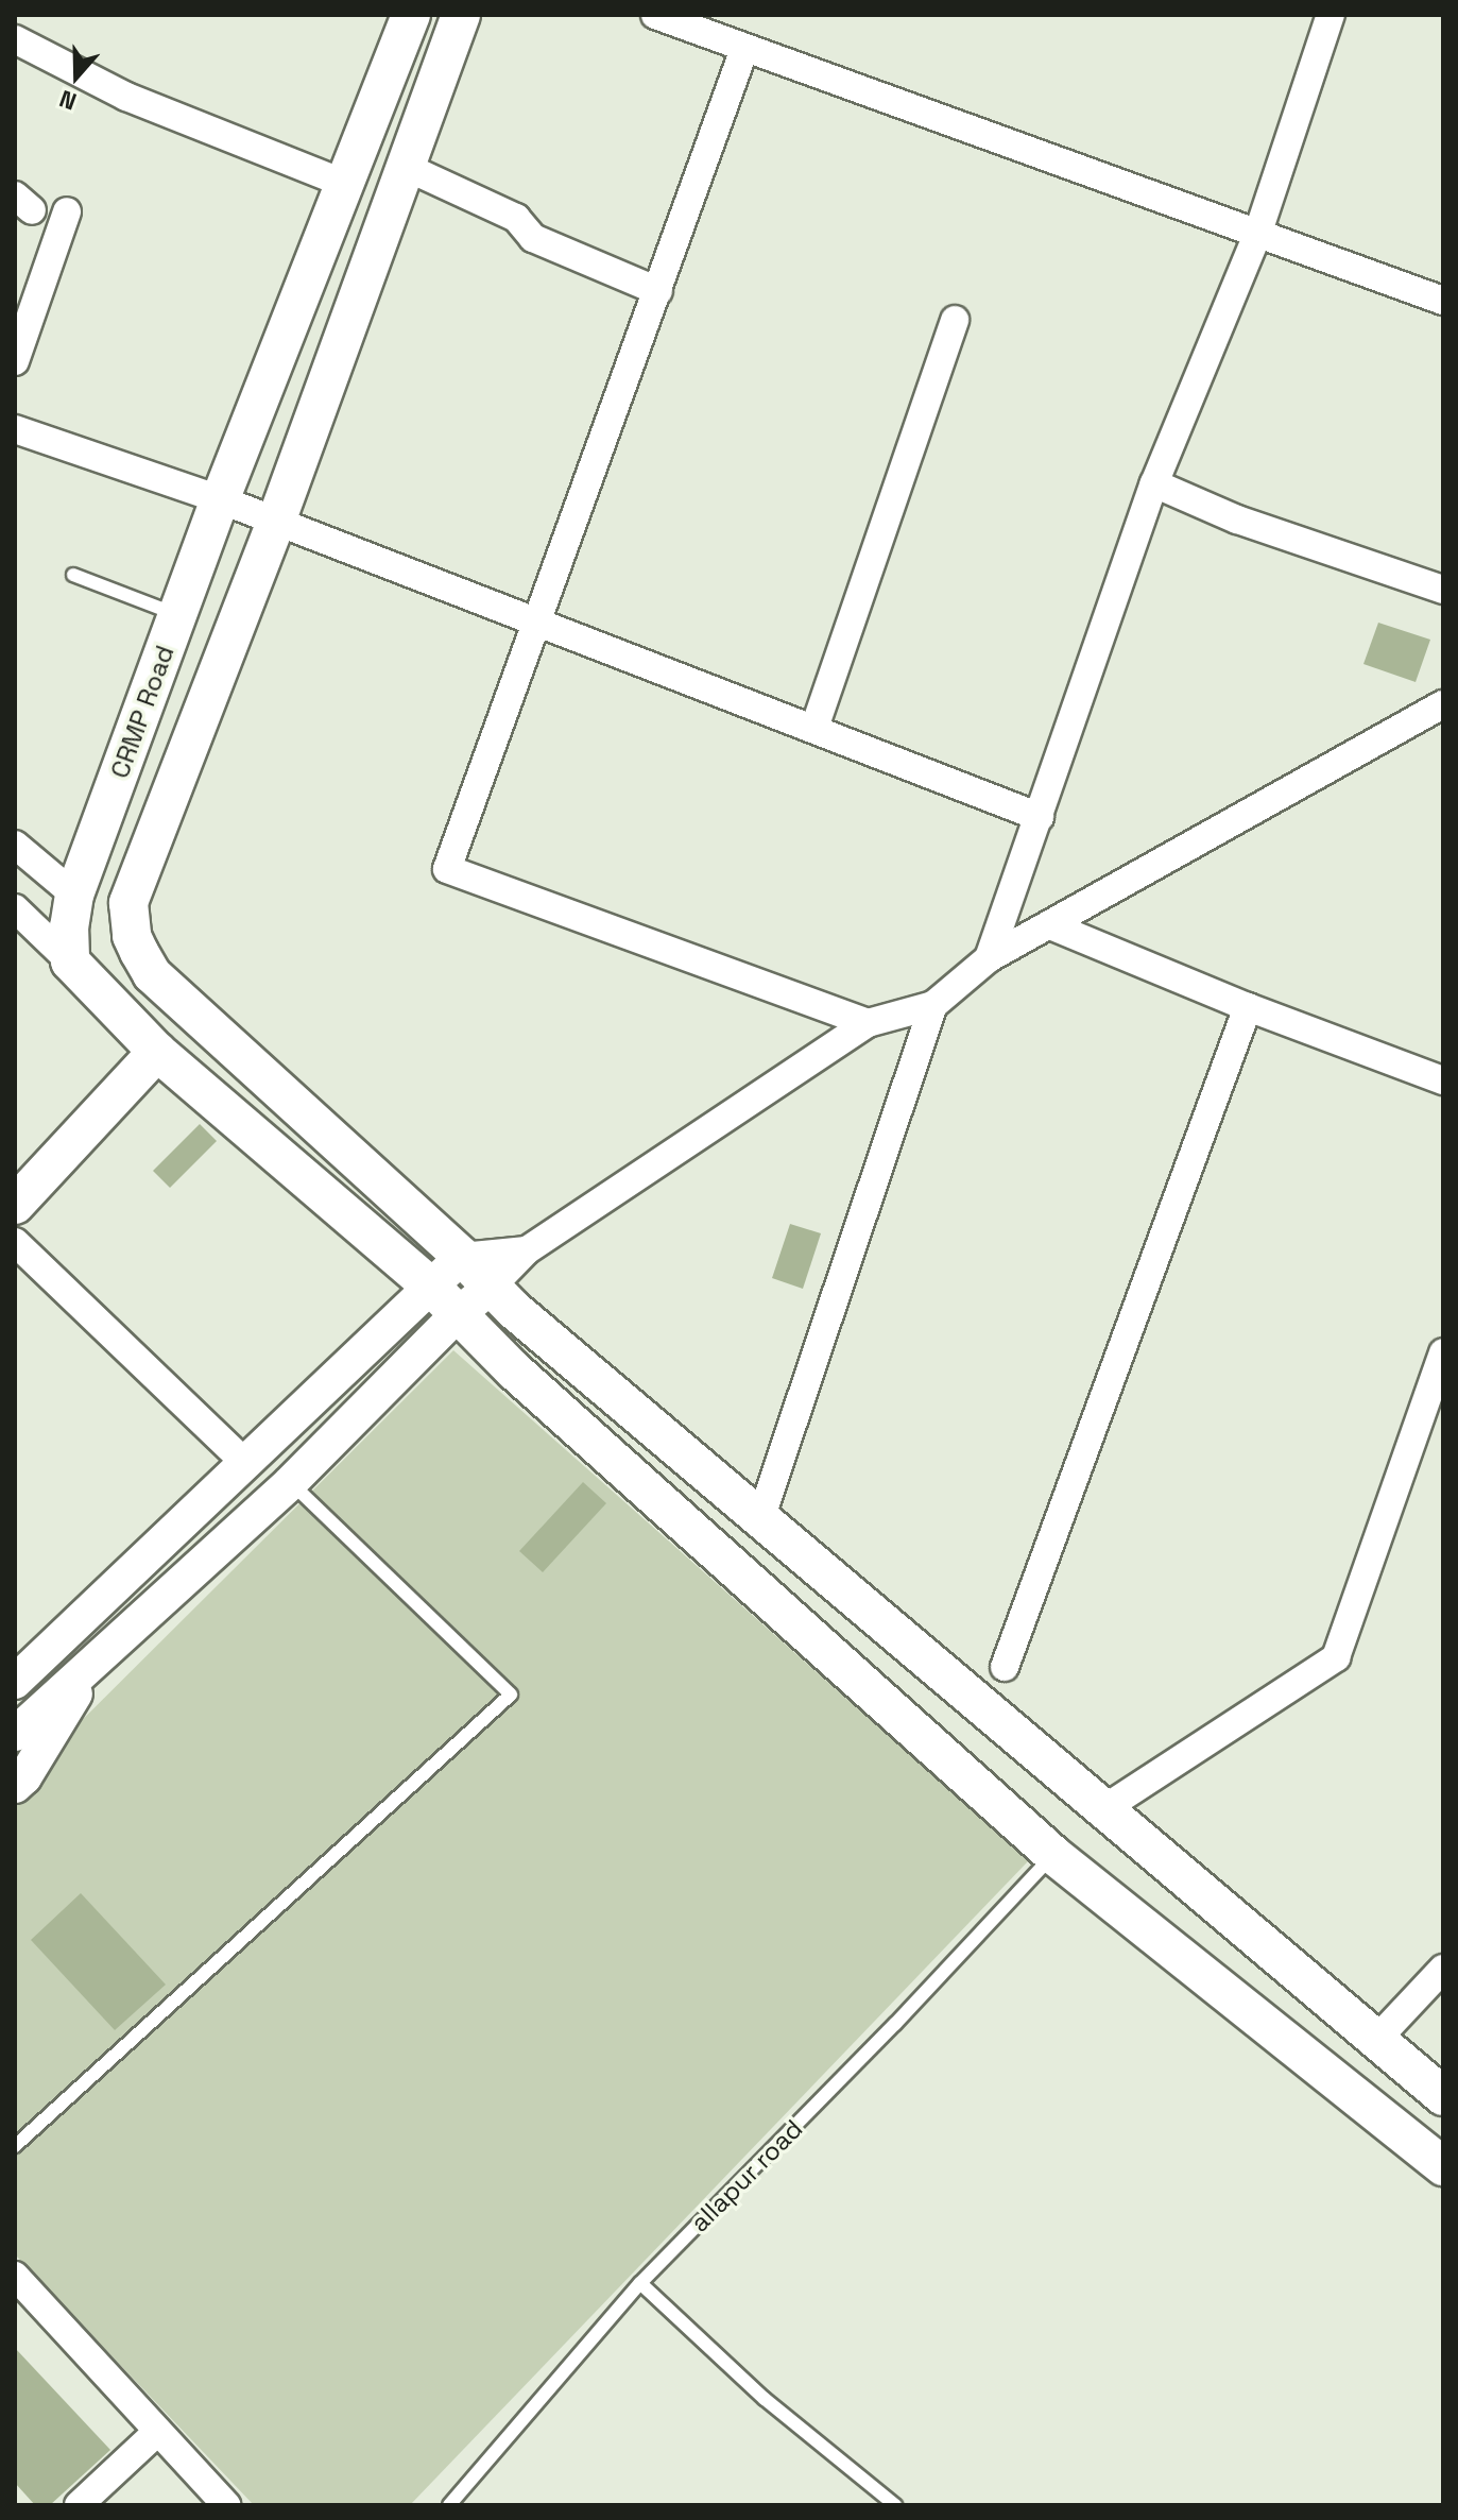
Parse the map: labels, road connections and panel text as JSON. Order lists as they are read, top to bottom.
{
  "streets": {
    "main road": ["CRMP Road"],
    "lane": ["allapur road"]
  },
  "north": "bottom"
}
